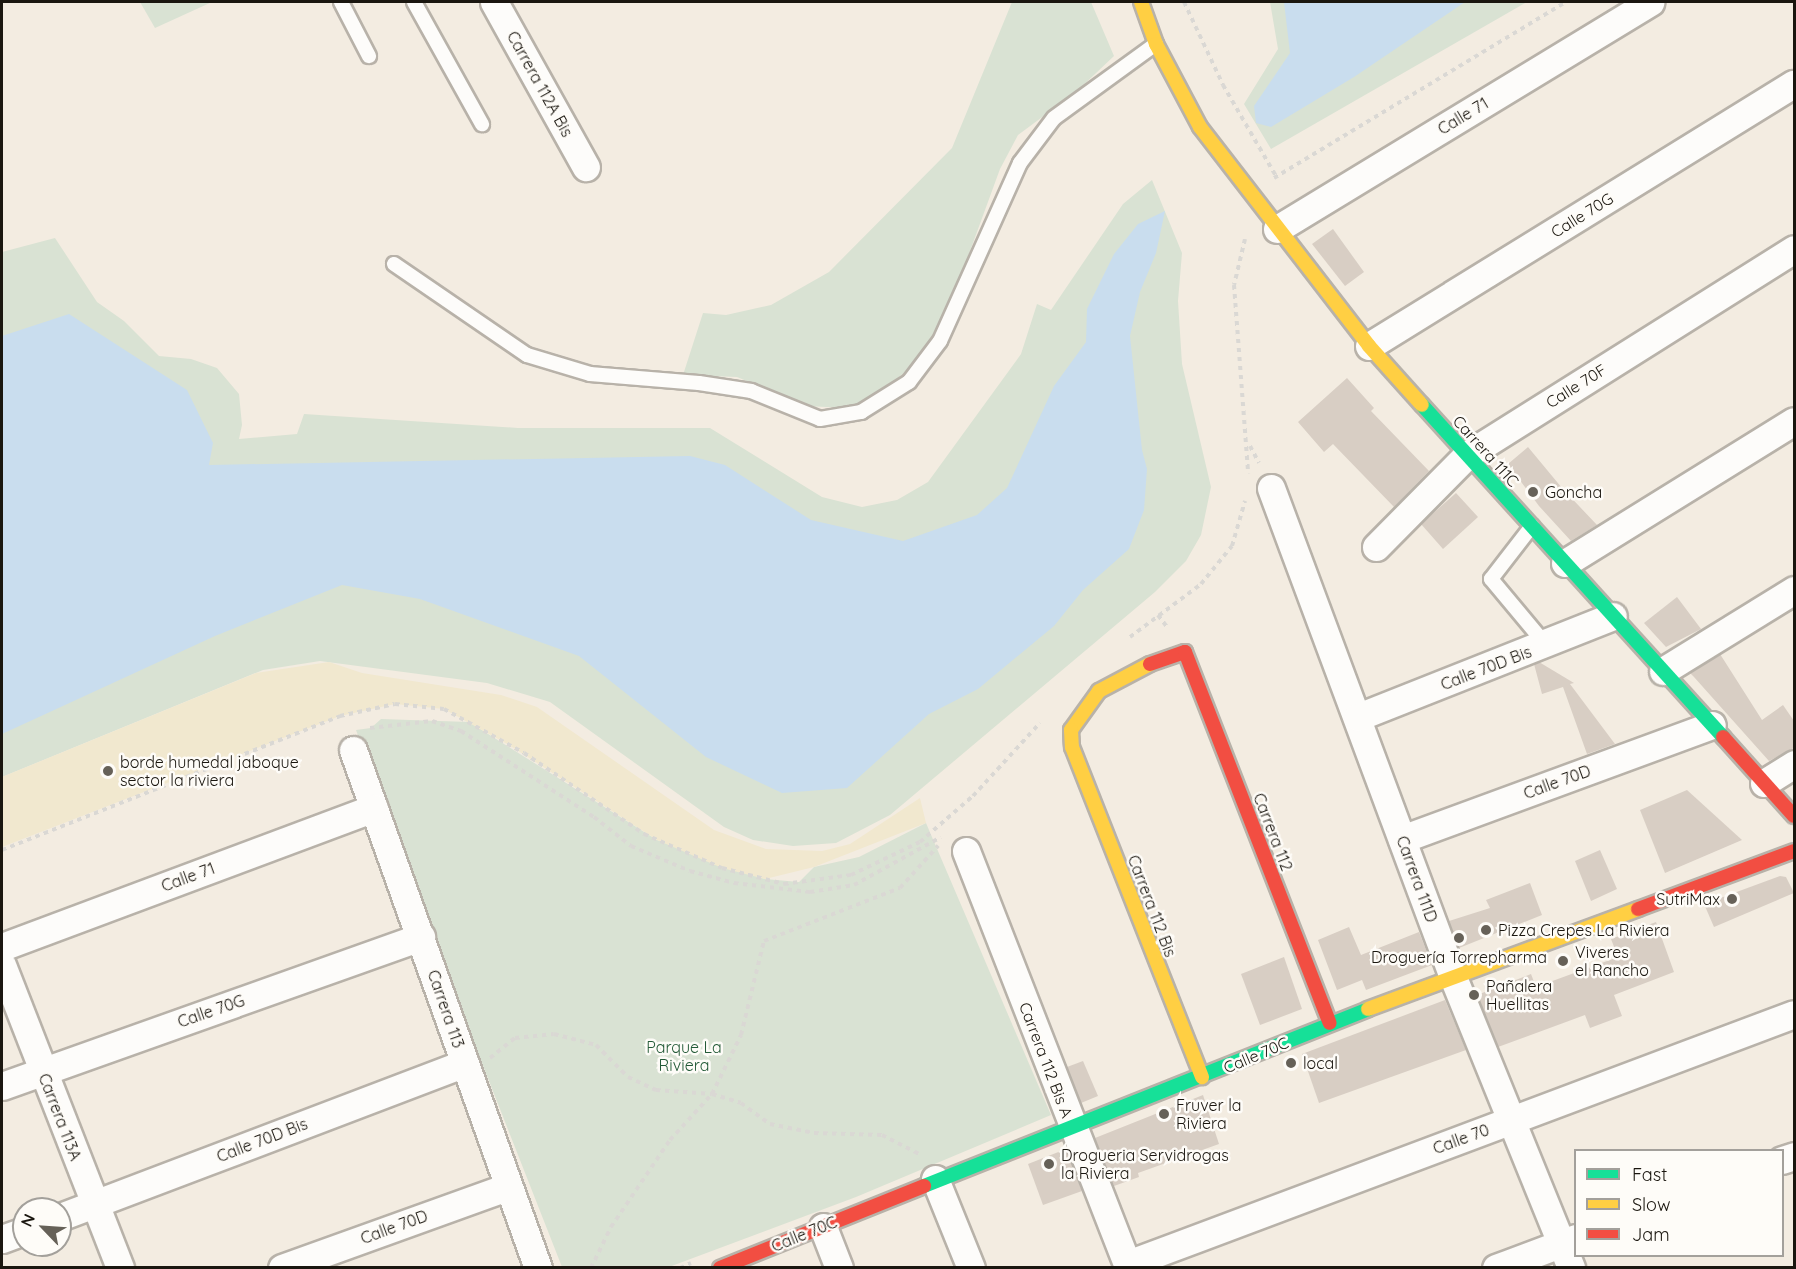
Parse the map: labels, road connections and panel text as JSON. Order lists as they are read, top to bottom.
{
  "streets": {
    "street": [
      "Carrera 112A Bis",
      "Calle 71",
      "Calle 70G",
      "Calle 70F",
      "Carrera 111C",
      "Calle 70D Bis",
      "Calle 70D",
      "Carrera 112",
      "Carrera 111D",
      "Carrera 112 Bis",
      "Carrera 113",
      "Calle 70C",
      "Carrera 112 Bis A",
      "Carrera 113A",
      "Calle 70"
    ]
  },
  "crossings": [
    ["Calle 71", "Carrera 111C"],
    ["Calle 71", "Carrera 113"],
    ["Calle 70G", "Carrera 111C"],
    ["Calle 70G", "Carrera 113"],
    ["Calle 70G", "Carrera 113A"],
    ["Calle 70F", "Carrera 111C"],
    ["Carrera 111C", "Calle 70D Bis"],
    ["Carrera 111C", "Calle 70D"],
    ["Calle 70D Bis", "Carrera 111D"],
    ["Calle 70D Bis", "Carrera 113"],
    ["Calle 70D Bis", "Carrera 113A"],
    ["Calle 70D", "Carrera 111D"],
    ["Calle 70D", "Carrera 113"],
    ["Carrera 112", "Carrera 112 Bis"],
    ["Carrera 112", "Calle 70C"],
    ["Carrera 111D", "Calle 70C"],
    ["Carrera 111D", "Calle 70"],
    ["Carrera 112 Bis", "Calle 70C"],
    ["Calle 70C", "Carrera 112 Bis A"],
    ["Carrera 112 Bis A", "Calle 70"]
  ],
  "parks": ["Parque La Riviera"],
  "places": [
    "Goncha",
    "borde humedal jaboque sector la riviera",
    "SutriMax",
    "Pizza Crepes La Riviera",
    "Droguería Torrepharma",
    "Viveres el Rancho",
    "Pañalera Huellitas",
    "local",
    "Fruver la Riviera",
    "Drogueria Servidrogas la Riviera"
  ],
  "legend": ["Fast", "Slow", "Jam"],
  "north": "top left"
}
